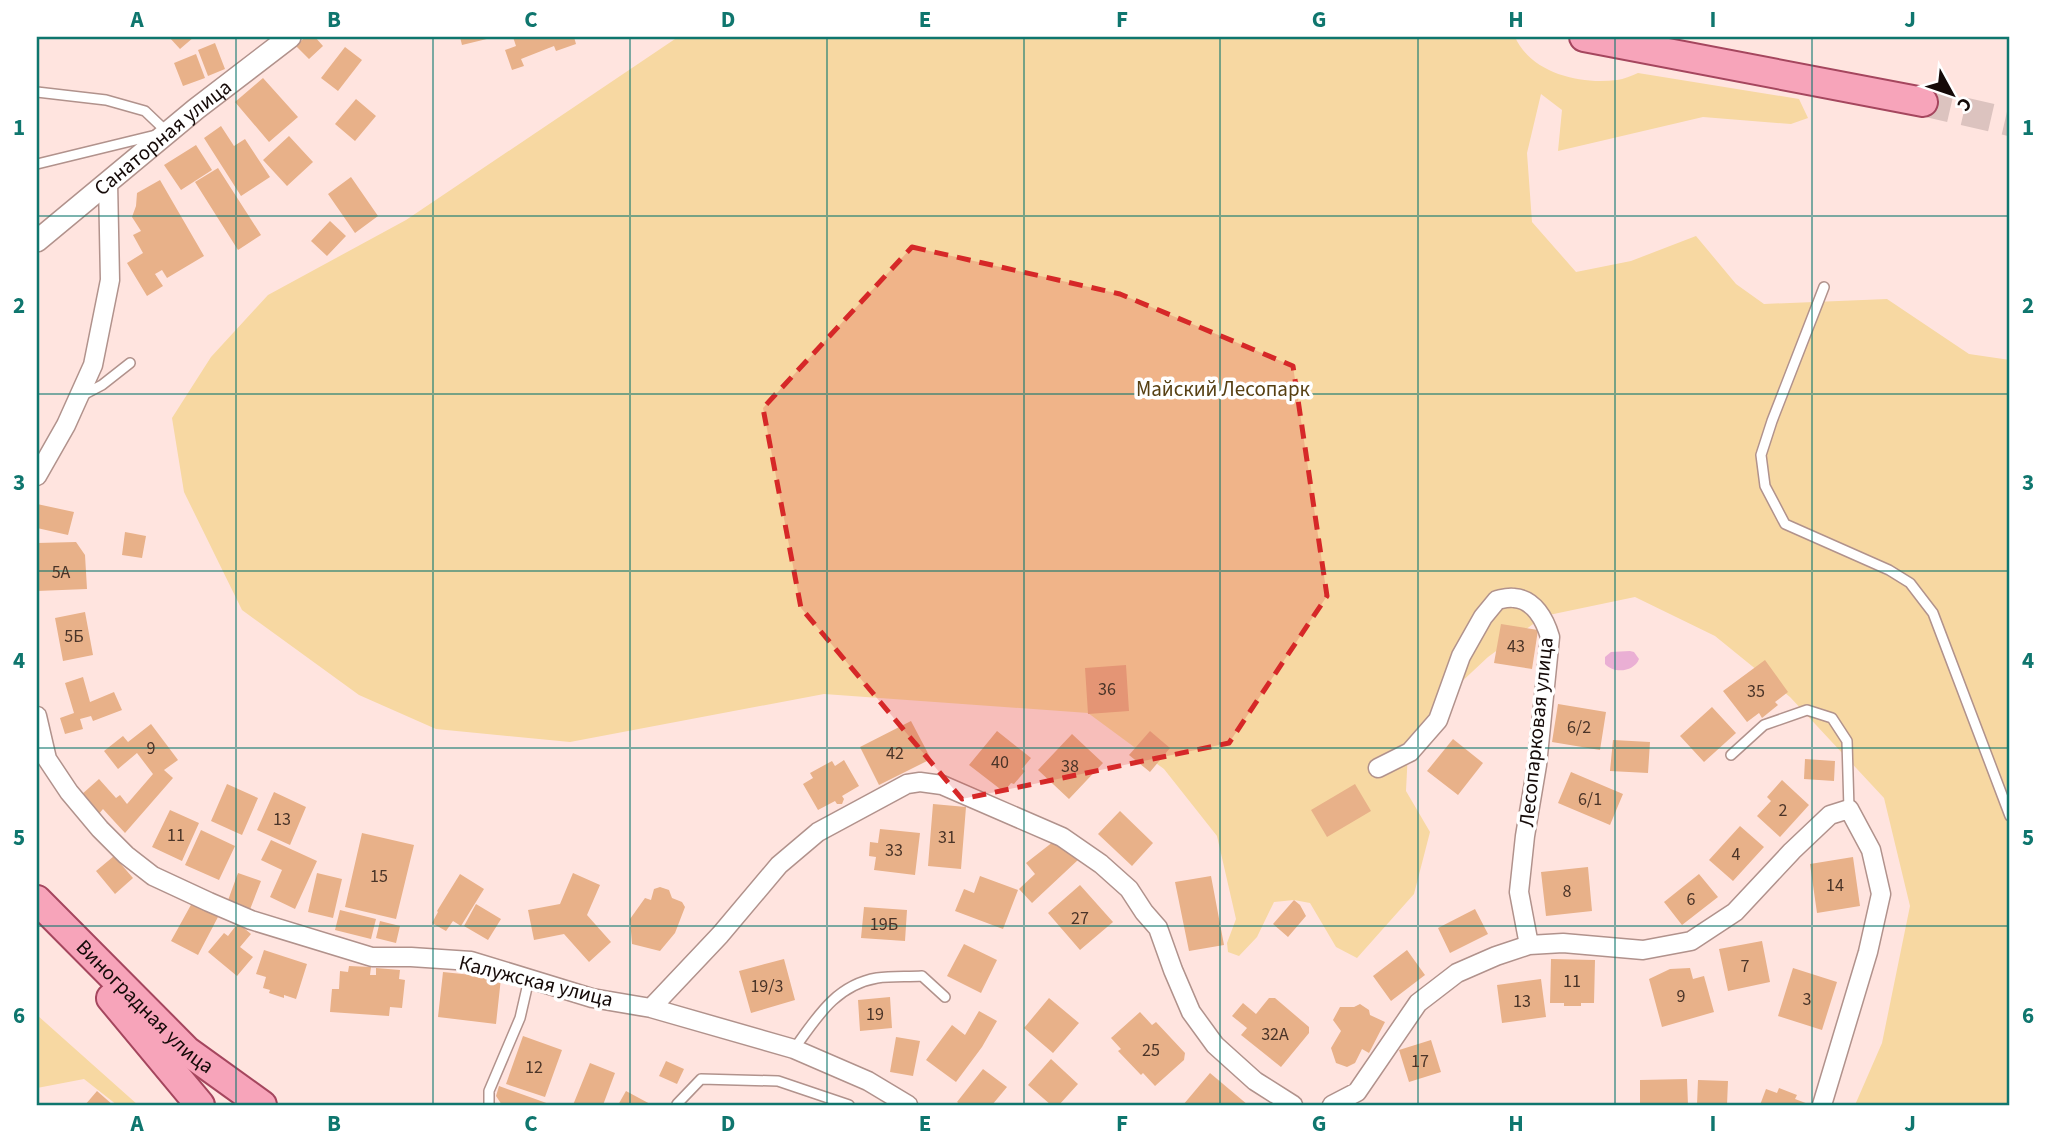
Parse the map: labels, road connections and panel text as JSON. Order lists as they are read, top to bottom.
{
  "streets": {
    "main road": ["Виноградная улица"],
    "street": ["Санаторная улица", "Лесопарковая улица", "Калужская улица"]
  },
  "parks": ["Майский Лесопарк"],
  "house_numbers": [
    "5А",
    "5Б",
    "43",
    "36",
    "35",
    "6/2",
    "9",
    "42",
    "40",
    "38",
    "6/1",
    "2",
    "13",
    "11",
    "31",
    "33",
    "4",
    "15",
    "14",
    "8",
    "6",
    "27",
    "19Б",
    "7",
    "11",
    "19/3",
    "9",
    "3",
    "13",
    "19",
    "32А",
    "25",
    "17",
    "12"
  ],
  "north": "bottom right",
  "grid": {
    "columns": [
      "A",
      "B",
      "C",
      "D",
      "E",
      "F",
      "G",
      "H",
      "I",
      "J"
    ],
    "rows": [
      "1",
      "2",
      "3",
      "4",
      "5",
      "6"
    ]
  }
}
